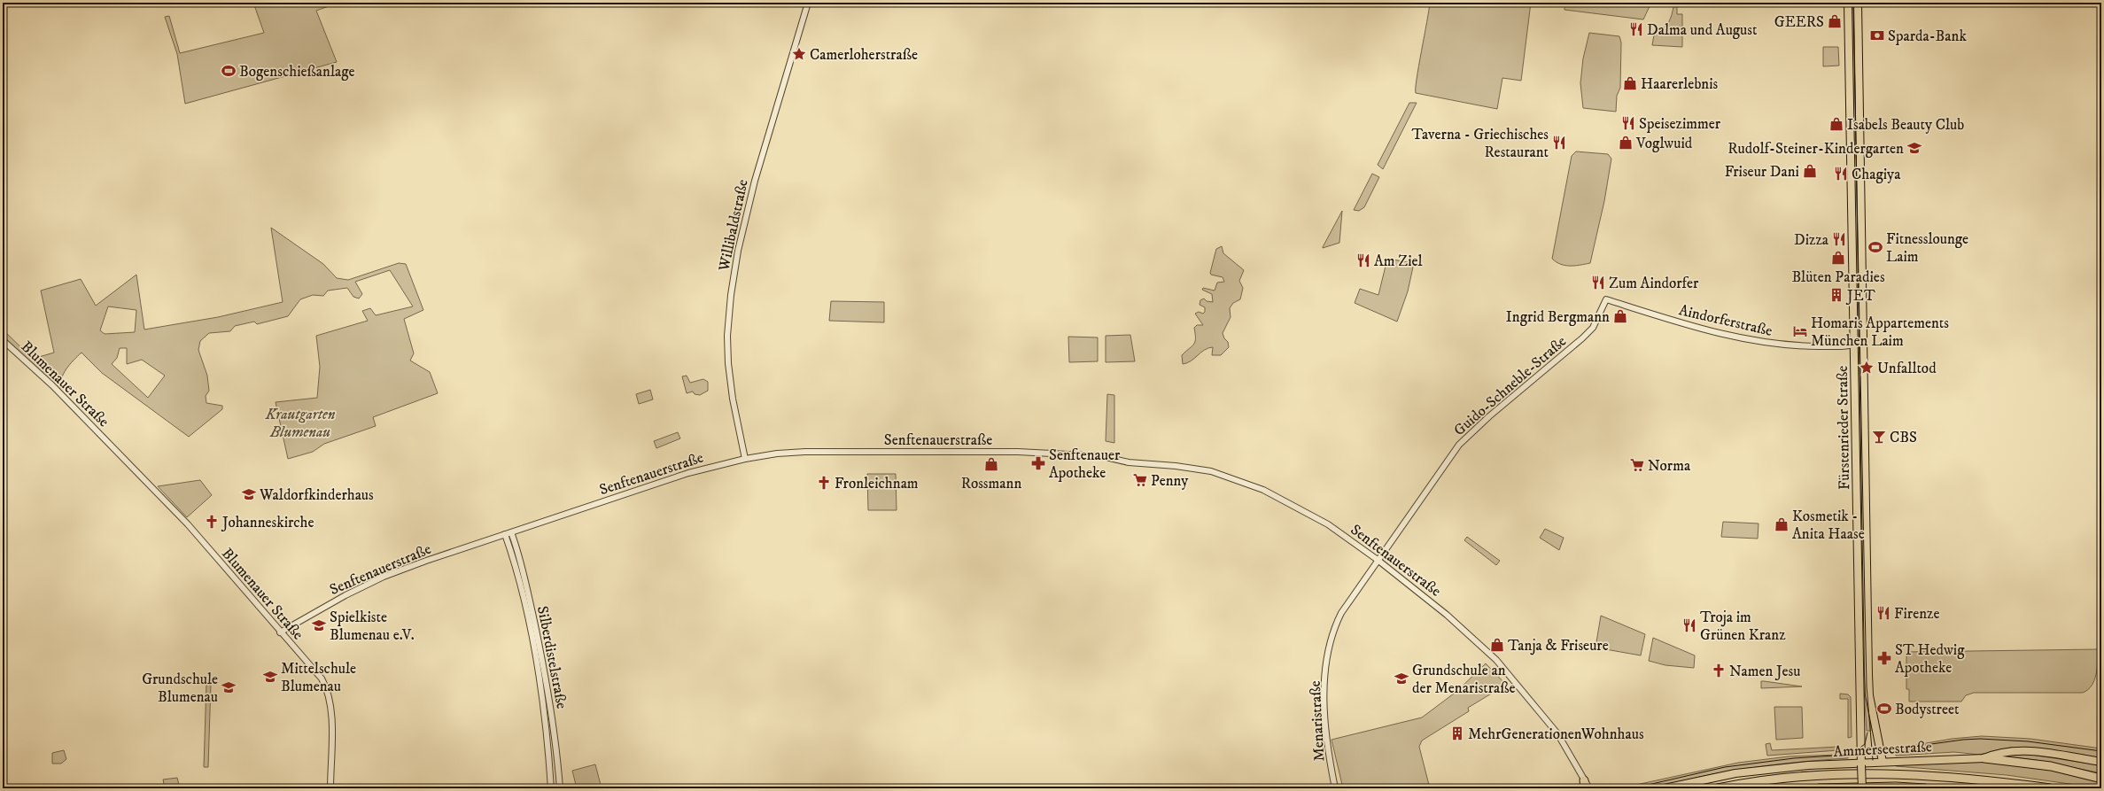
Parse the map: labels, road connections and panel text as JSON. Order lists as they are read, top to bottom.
{
  "streets": {
    "main road": ["Fürstenrieder Straße", "Ammerseestraße"],
    "street": [
      "Willibaldstraße",
      "Aindorferstraße",
      "Blumenauer Straße",
      "Guido-Schneble-Straße",
      "Senftenauerstraße",
      "Silberdistelstraße",
      "Menaristraße"
    ]
  },
  "crossings": [
    ["Willibaldstraße", "Senftenauerstraße"],
    ["Aindorferstraße", "Guido-Schneble-Straße"],
    ["Aindorferstraße", "Fürstenrieder Straße"],
    ["Blumenauer Straße", "Senftenauerstraße"],
    ["Guido-Schneble-Straße", "Senftenauerstraße"],
    ["Guido-Schneble-Straße", "Menaristraße"],
    ["Fürstenrieder Straße", "Ammerseestraße"],
    ["Senftenauerstraße", "Silberdistelstraße"],
    ["Senftenauerstraße", "Menaristraße"]
  ],
  "parks": ["Krautgarten Blumenau"],
  "places": {
    "shop": [
      "GEERS",
      "Haarerlebnis",
      "Isabels Beauty Club",
      "Voglwuid",
      "Friseur Dani",
      "Blüten Paradies",
      "Ingrid Bergmann",
      "Rossmann",
      "Kosmetik - Anita Haase",
      "Tanja & Friseure"
    ],
    "restaurant": [
      "Dalma und August",
      "Speisezimmer",
      "Taverna - Griechisches Restaurant",
      "Chagiya",
      "Dizza",
      "Am Ziel",
      "Zum Aindorfer",
      "Firenze",
      "Troja im Grünen Kranz"
    ],
    "bank": ["Sparda-Bank"],
    "place": ["Camerloherstraße", "Unfalltod"],
    "sports": ["Bogenschießanlage", "Fitnesslounge Laim", "Bodystreet"],
    "school or university": [
      "Rudolf-Steiner-Kindergarten",
      "Waldorfkinderhaus",
      "Spielkiste Blumenau e.V.",
      "Mittelschule Blumenau",
      "Grundschule an der Menaristraße",
      "Grundschule Blumenau"
    ],
    "building": ["JET", "MehrGenerationenWohnhaus"],
    "hotel": ["Homaris Appartements München Laim"],
    "bar": ["CBS"],
    "pharmacy": ["Senftenauer Apotheke", "ST Hedwig Apotheke"],
    "supermarket": ["Norma", "Penny"],
    "church": ["Fronleichnam", "Johanneskirche", "Namen Jesu"]
  }
}
